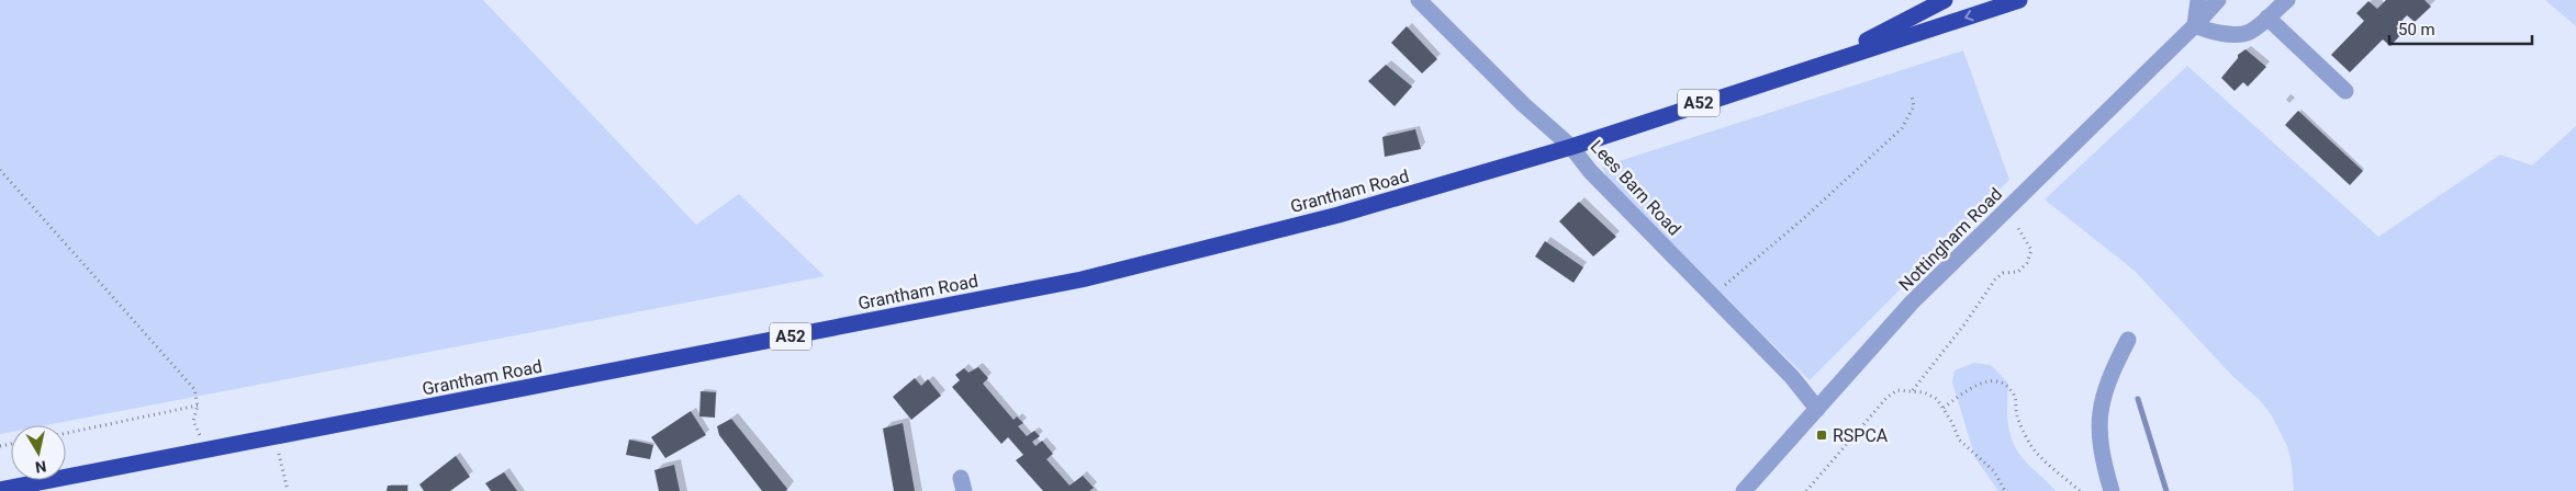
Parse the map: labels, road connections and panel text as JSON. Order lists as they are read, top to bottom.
{
  "streets": {
    "highway": ["A52", "Grantham Road"],
    "street": ["Lees Barn Road", "Nottingham Road"]
  },
  "crossings": [
    ["Lees Barn Road", "Grantham Road"],
    ["Lees Barn Road", "Nottingham Road"]
  ],
  "places": {
    "transit": ["RSPCA"]
  },
  "scale_bar": "50 m",
  "north": "bottom"
}
